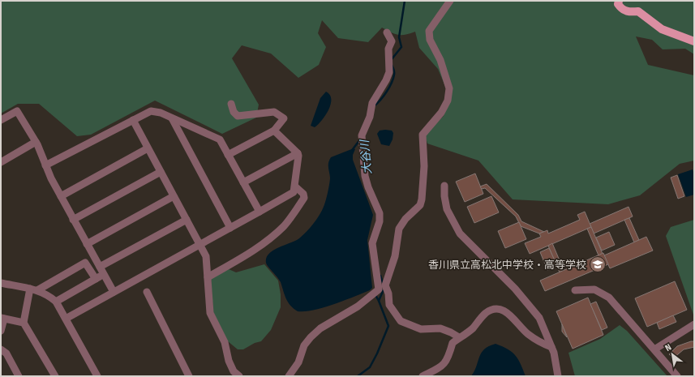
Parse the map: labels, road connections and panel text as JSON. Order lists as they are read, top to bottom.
{
  "water": ["大谷川"],
  "places": {
    "school or university": ["香川県立高松北中学校・高等学校"]
  },
  "north": "top left"
}
